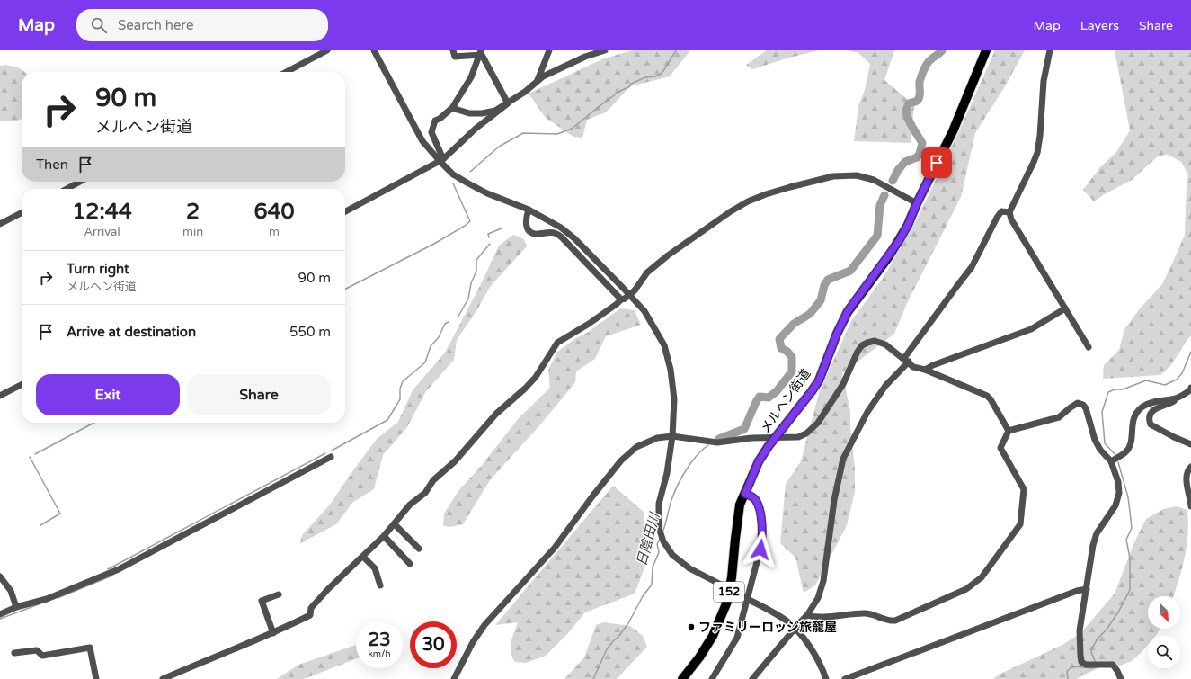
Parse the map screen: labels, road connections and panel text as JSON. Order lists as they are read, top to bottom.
{
  "streets": {
    "highway": ["メルヘン街道", "152"]
  },
  "water": ["日陰田川"],
  "places": ["ファミリーロッジ旅籠屋"],
  "north": "bottom right",
  "page": {
    "header": "Map",
    "search": "Search here",
    "nav": ["Map", "Layers", "Share"],
    "turn": ["90 m", "メルヘン街道"],
    "then": "Then",
    "eta": [
      "12:44",
      "Arrival",
      "2",
      "min",
      "640",
      "m"
    ],
    "list": [
      {
        "name": "Turn right",
        "note": "メルヘン街道",
        "value": "90 m"
      },
      {
        "name": "Arrive at destination",
        "value": "550 m"
      }
    ],
    "buttons": ["Exit", "Share"],
    "speed": "23 km/h",
    "limit": "30"
  }
}
